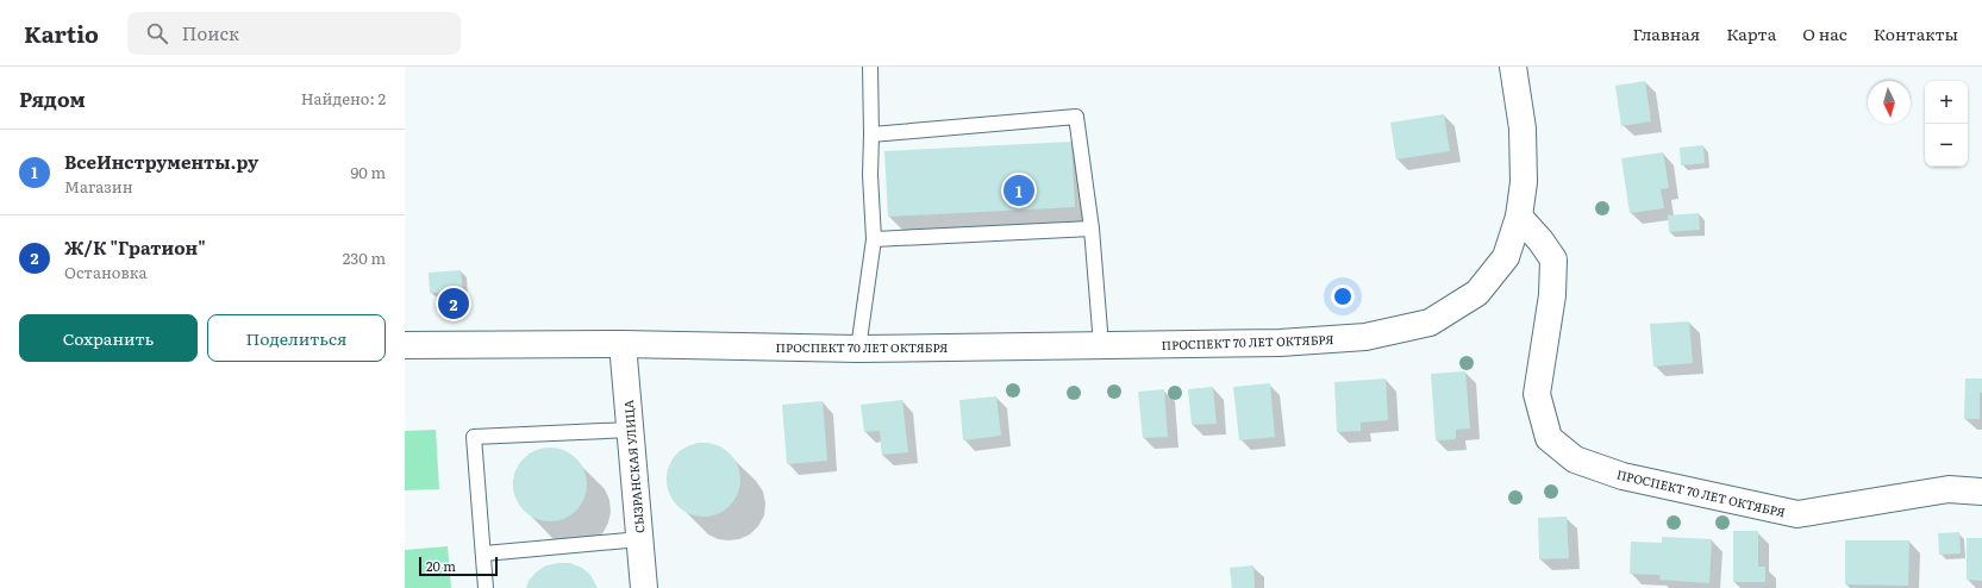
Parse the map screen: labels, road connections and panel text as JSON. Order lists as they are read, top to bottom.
{
  "streets": {
    "street": ["ПРОСПЕКТ 70 ЛЕТ ОКТЯБРЯ", "СЫЗРАНСКАЯ УЛИЦА"]
  },
  "crossings": [
    ["ПРОСПЕКТ 70 ЛЕТ ОКТЯБРЯ", "СЫЗРАНСКАЯ УЛИЦА"]
  ],
  "scale_bar": "20 m",
  "north": "bottom",
  "page": {
    "header": "Kartio",
    "search": "Поиск",
    "nav": [
      "Главная",
      "Карта",
      "О нас",
      "Контакты"
    ],
    "heading": ["Рядом", "Найдено: 2"],
    "map_buttons": ["+", "−"],
    "list": [
      {
        "mark": "1",
        "name": "ВсеИнструменты.ру",
        "note": "Магазин",
        "value": "90 m"
      },
      {
        "mark": "2",
        "name": "Ж/К \"Гратион\"",
        "note": "Остановка",
        "value": "230 m"
      }
    ],
    "pins": ["1", "2"],
    "buttons": ["Сохранить", "Поделиться"],
    "scale": "20 m"
  }
}
